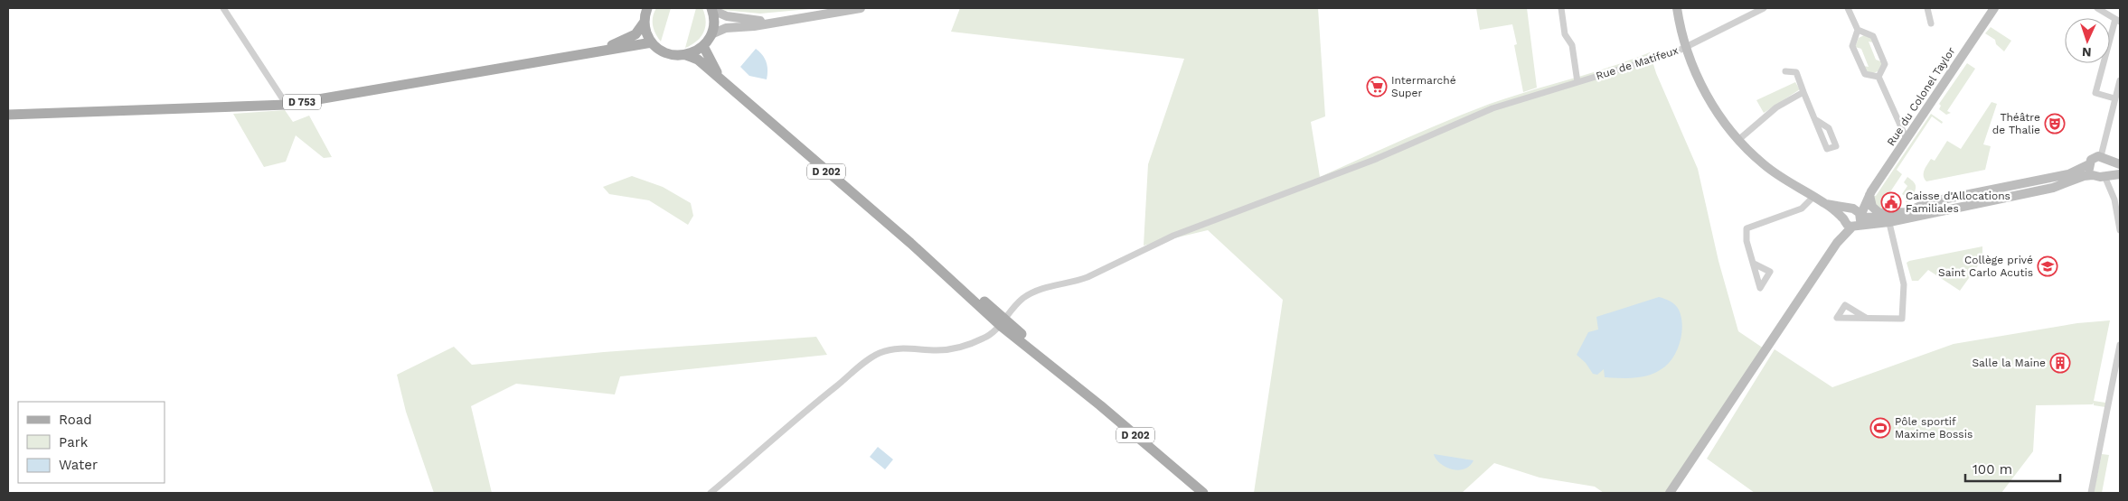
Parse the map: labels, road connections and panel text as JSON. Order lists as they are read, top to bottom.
{
  "streets": {
    "main road": ["Rue du Colonel Taylor", "D 753", "D 202"],
    "street": ["Rue de Matifeux"]
  },
  "crossings": [
    ["Rue de Matifeux", "D 202"]
  ],
  "places": {
    "supermarket": ["Intermarché Super"],
    "theatre": ["Théâtre de Thalie"],
    "public building": ["Caisse d'Allocations Familiales"],
    "school or university": ["Collège privé Saint Carlo Acutis"],
    "building": ["Salle la Maine"],
    "sports": ["Pôle sportif Maxime Bossis"]
  },
  "legend": ["Road", "Park", "Water"],
  "scale_bar": "100 m",
  "north": "bottom"
}
